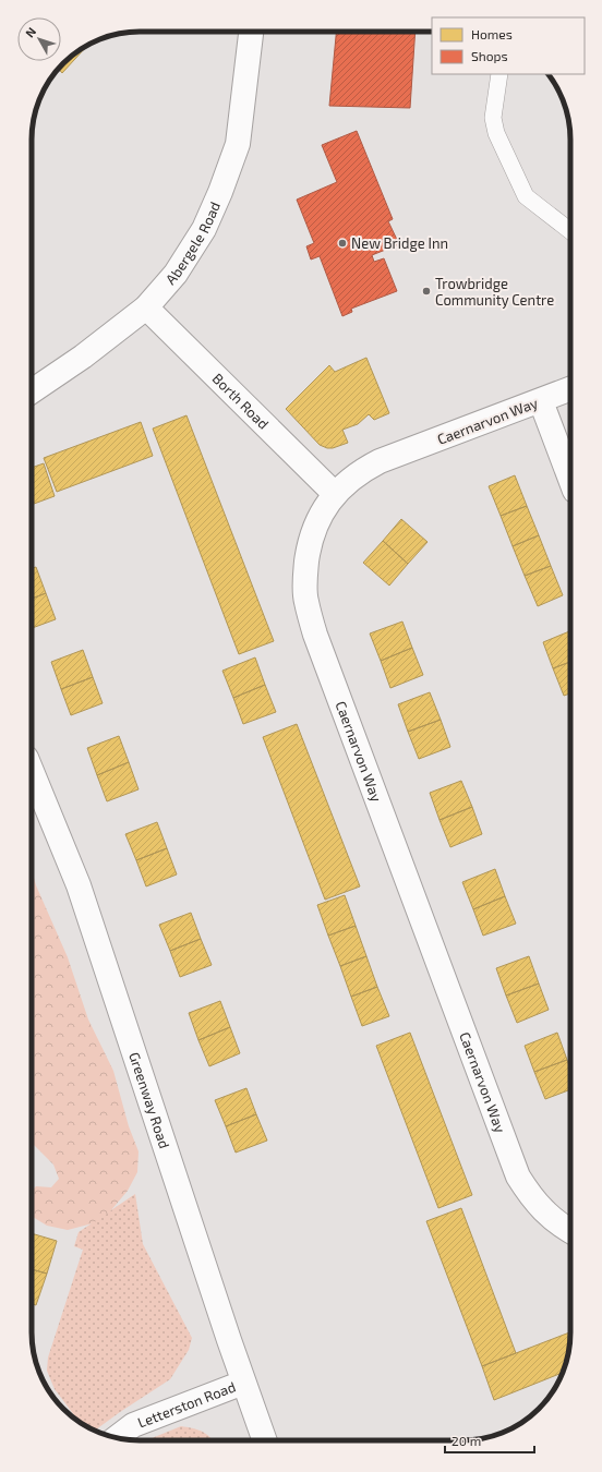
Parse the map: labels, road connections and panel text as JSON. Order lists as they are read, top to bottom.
{
  "streets": {
    "street": [
      "Abergele Road",
      "Borth Road",
      "Caernarvon Way",
      "Greenway Road",
      "Letterston Road"
    ]
  },
  "crossings": [
    ["Abergele Road", "Borth Road"],
    ["Borth Road", "Caernarvon Way"],
    ["Greenway Road", "Letterston Road"]
  ],
  "places": ["New Bridge Inn", "Trowbridge Community Centre"],
  "legend": ["Homes", "Shops"],
  "scale_bar": "20 m",
  "north": "top left"
}
